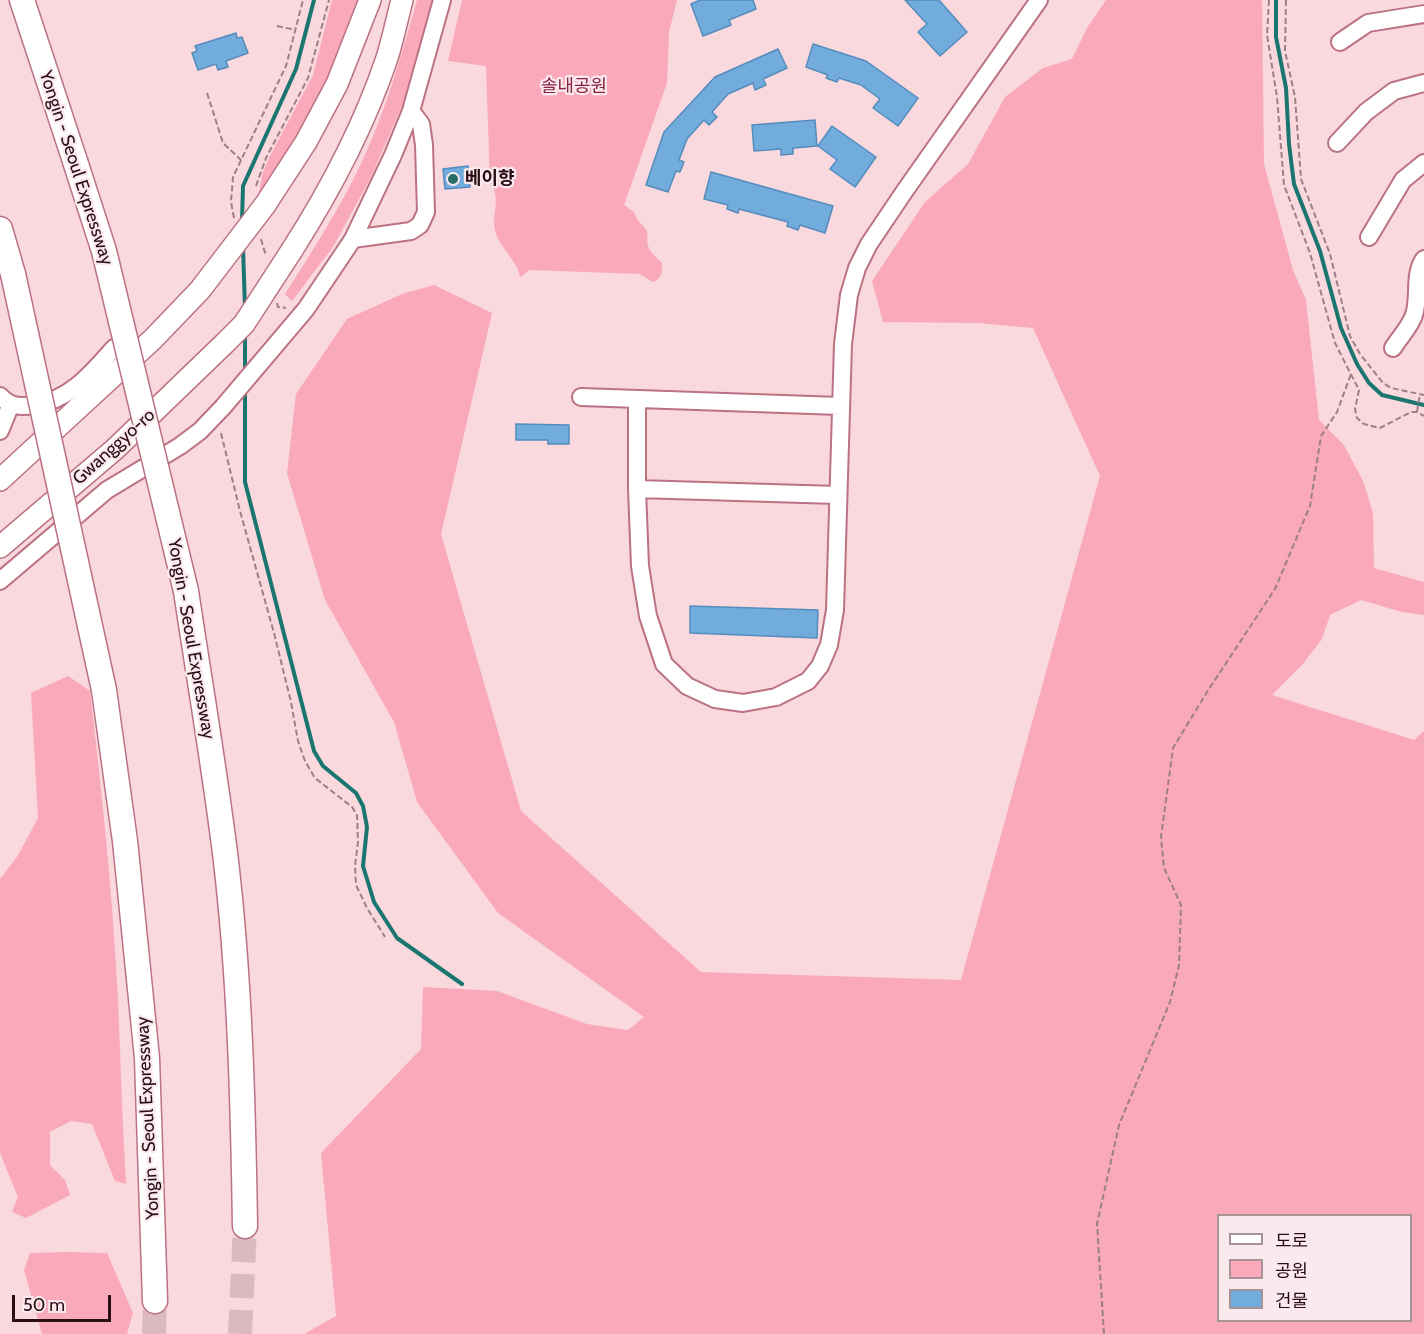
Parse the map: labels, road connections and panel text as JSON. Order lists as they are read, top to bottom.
{
  "streets": {
    "highway": ["Yongin - Seoul Expressway"],
    "main road": ["Gwanggyo-ro"]
  },
  "parks": ["솔내공원"],
  "places": ["베이향"],
  "legend": ["도로", "공원", "건물"],
  "scale_bar": "50 m"
}
